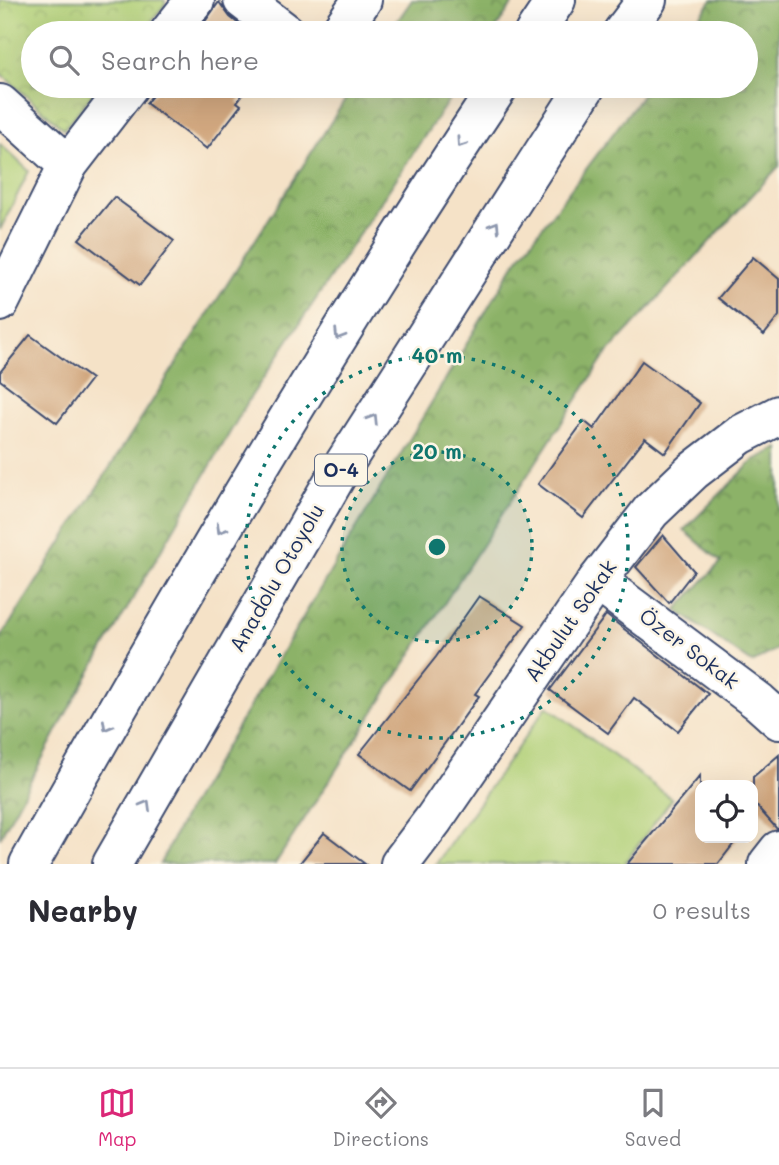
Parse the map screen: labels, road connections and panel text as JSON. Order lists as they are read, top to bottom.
{
  "streets": {
    "main road": [
      "O-4",
      "Anadolu Otoyolu",
      "Akbulut Sokak",
      "Özer Sokak"
    ]
  },
  "crossings": [
    ["Akbulut Sokak", "Özer Sokak"]
  ],
  "page": {
    "search": "Search here",
    "heading": ["Nearby", "0 results"],
    "nav": ["Map", "Directions", "Saved"]
  },
  "rings": ["40 m", "20 m"]
}
